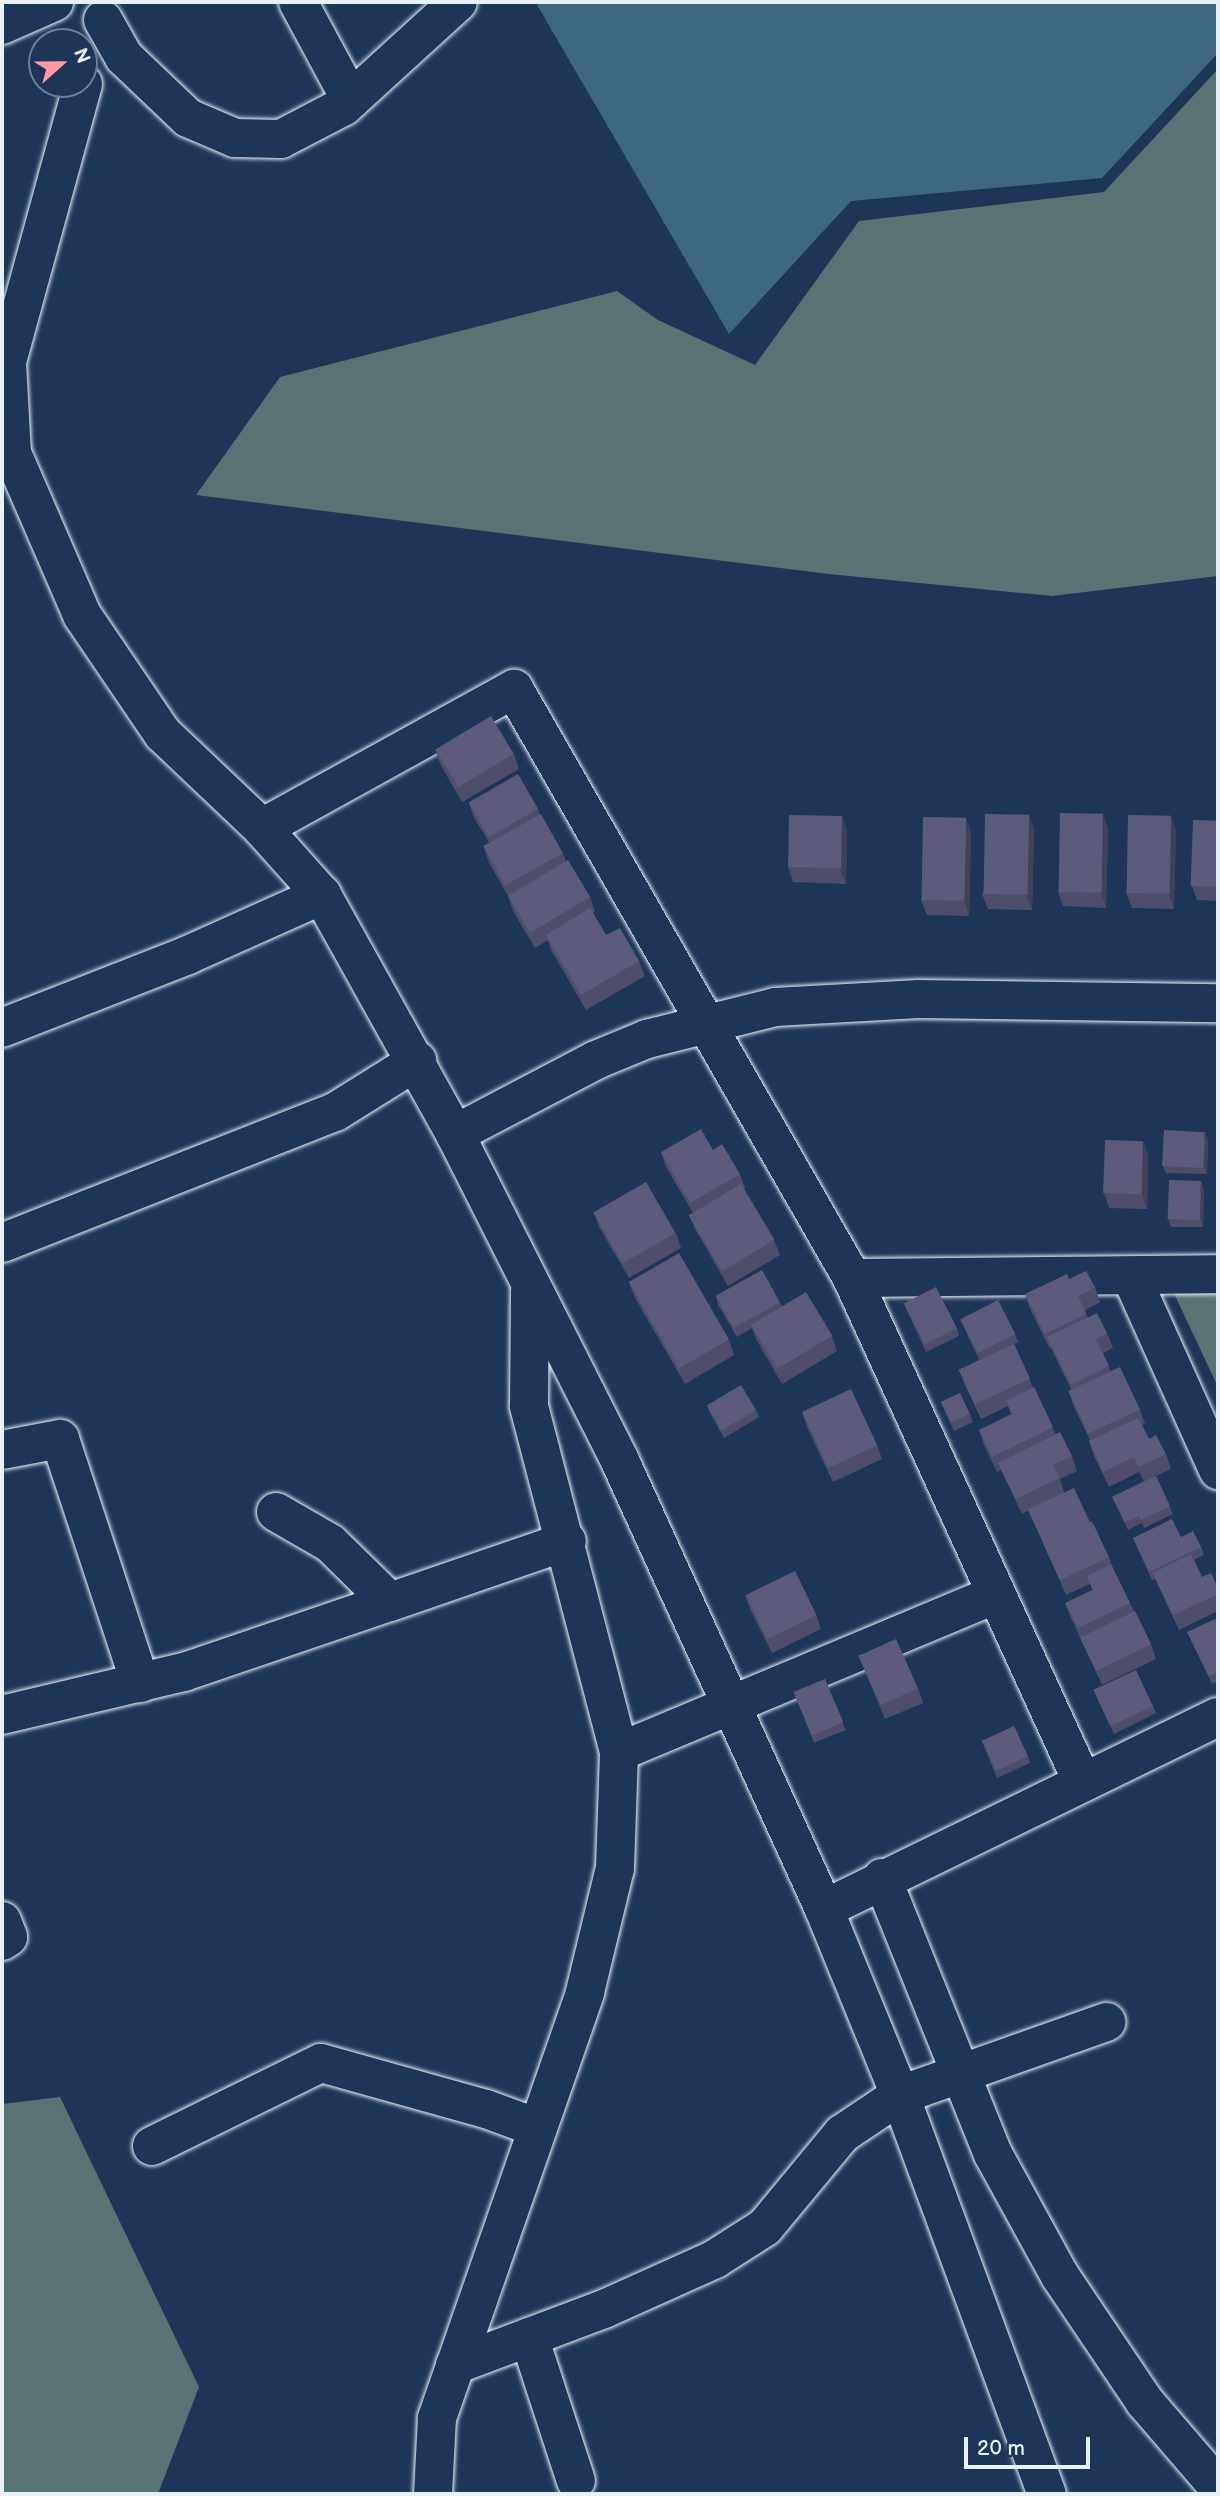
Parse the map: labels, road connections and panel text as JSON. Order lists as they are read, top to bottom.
{
  "scale_bar": "20 m",
  "north": "right"
}
